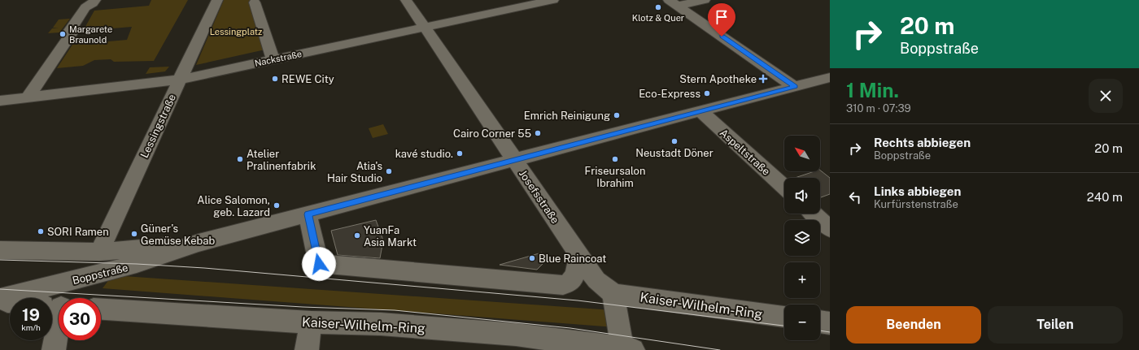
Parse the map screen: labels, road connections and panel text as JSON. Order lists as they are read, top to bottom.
{
  "streets": {
    "street": [
      "Nackstraße",
      "Lessingstraße",
      "Aspeltstraße",
      "Josefsstraße",
      "Boppstraße",
      "Kaiser-Wilhelm-Ring"
    ]
  },
  "crossings": [
    ["Nackstraße", "Lessingstraße"],
    ["Nackstraße", "Josefsstraße"],
    ["Lessingstraße", "Boppstraße"],
    ["Aspeltstraße", "Boppstraße"],
    ["Josefsstraße", "Boppstraße"],
    ["Josefsstraße", "Kaiser-Wilhelm-Ring"]
  ],
  "parks": ["Lessingplatz"],
  "places": {
    "other": [
      "Klotz & Quer",
      "Margarete Braunold",
      "REWE City",
      "Eco-Express",
      "Emrich Reinigung",
      "Cairo Corner 55",
      "Neustadt Döner",
      "kavé studio.",
      "Atelier Pralinenfabrik",
      "Friseursalon Ibrahim",
      "Atia's Hair Studio",
      "Alice Salomon, geb. Lazard",
      "SORI Ramen",
      "Güner's Gemüse Kebab",
      "YuanFa Asia Markt",
      "Blue Raincoat"
    ],
    "health": ["Stern Apotheke"]
  },
  "north": "top left",
  "page": {
    "turn": ["20 m", "Boppstraße"],
    "heading": ["1 Min.", "310 m · 07:39"],
    "list": [
      {
        "name": "Rechts abbiegen",
        "note": "Boppstraße",
        "value": "20 m"
      },
      {
        "name": "Links abbiegen",
        "note": "Kurfürstenstraße",
        "value": "240 m"
      }
    ],
    "map_buttons": ["+", "−"],
    "speed": "19 km/h",
    "limit": "30",
    "buttons": ["Beenden", "Teilen"]
  }
}
